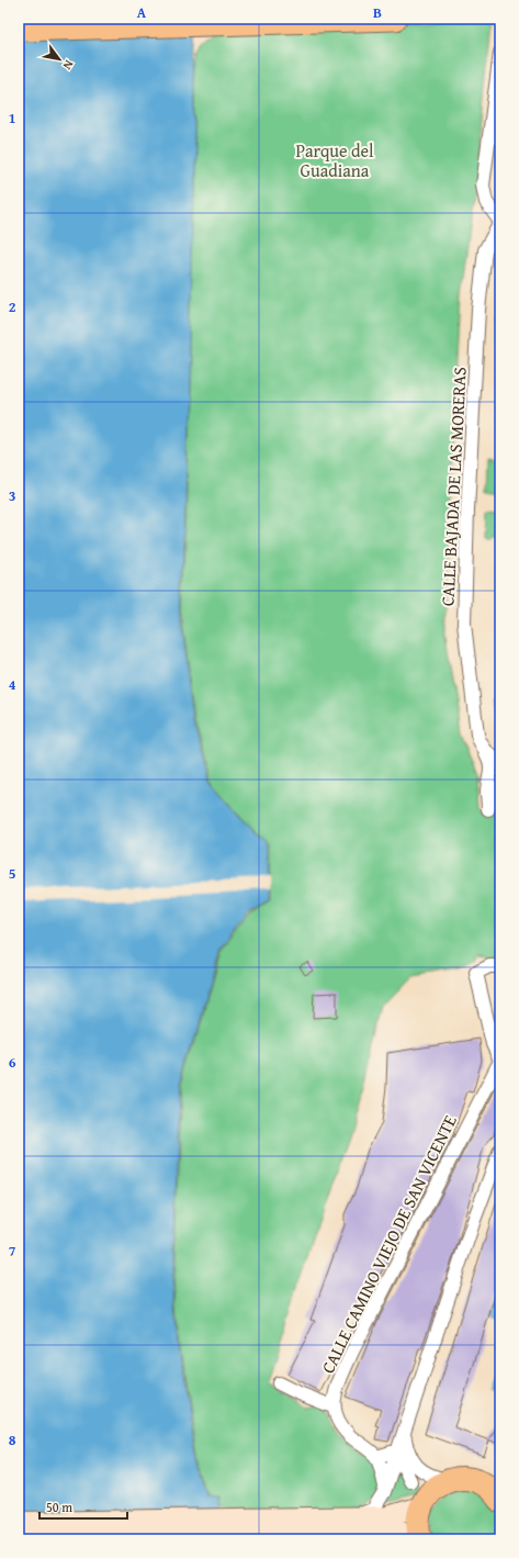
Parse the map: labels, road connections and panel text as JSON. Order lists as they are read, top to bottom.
{
  "streets": {
    "street": ["CALLE BAJADA DE LAS MORERAS", "CALLE CAMINO VIEJO DE SAN VICENTE"]
  },
  "parks": ["Parque del Guadiana"],
  "scale_bar": "50 m",
  "north": "bottom right",
  "grid": {
    "columns": ["A", "B"],
    "rows": [
      "1",
      "2",
      "3",
      "4",
      "5",
      "6",
      "7",
      "8"
    ]
  }
}
